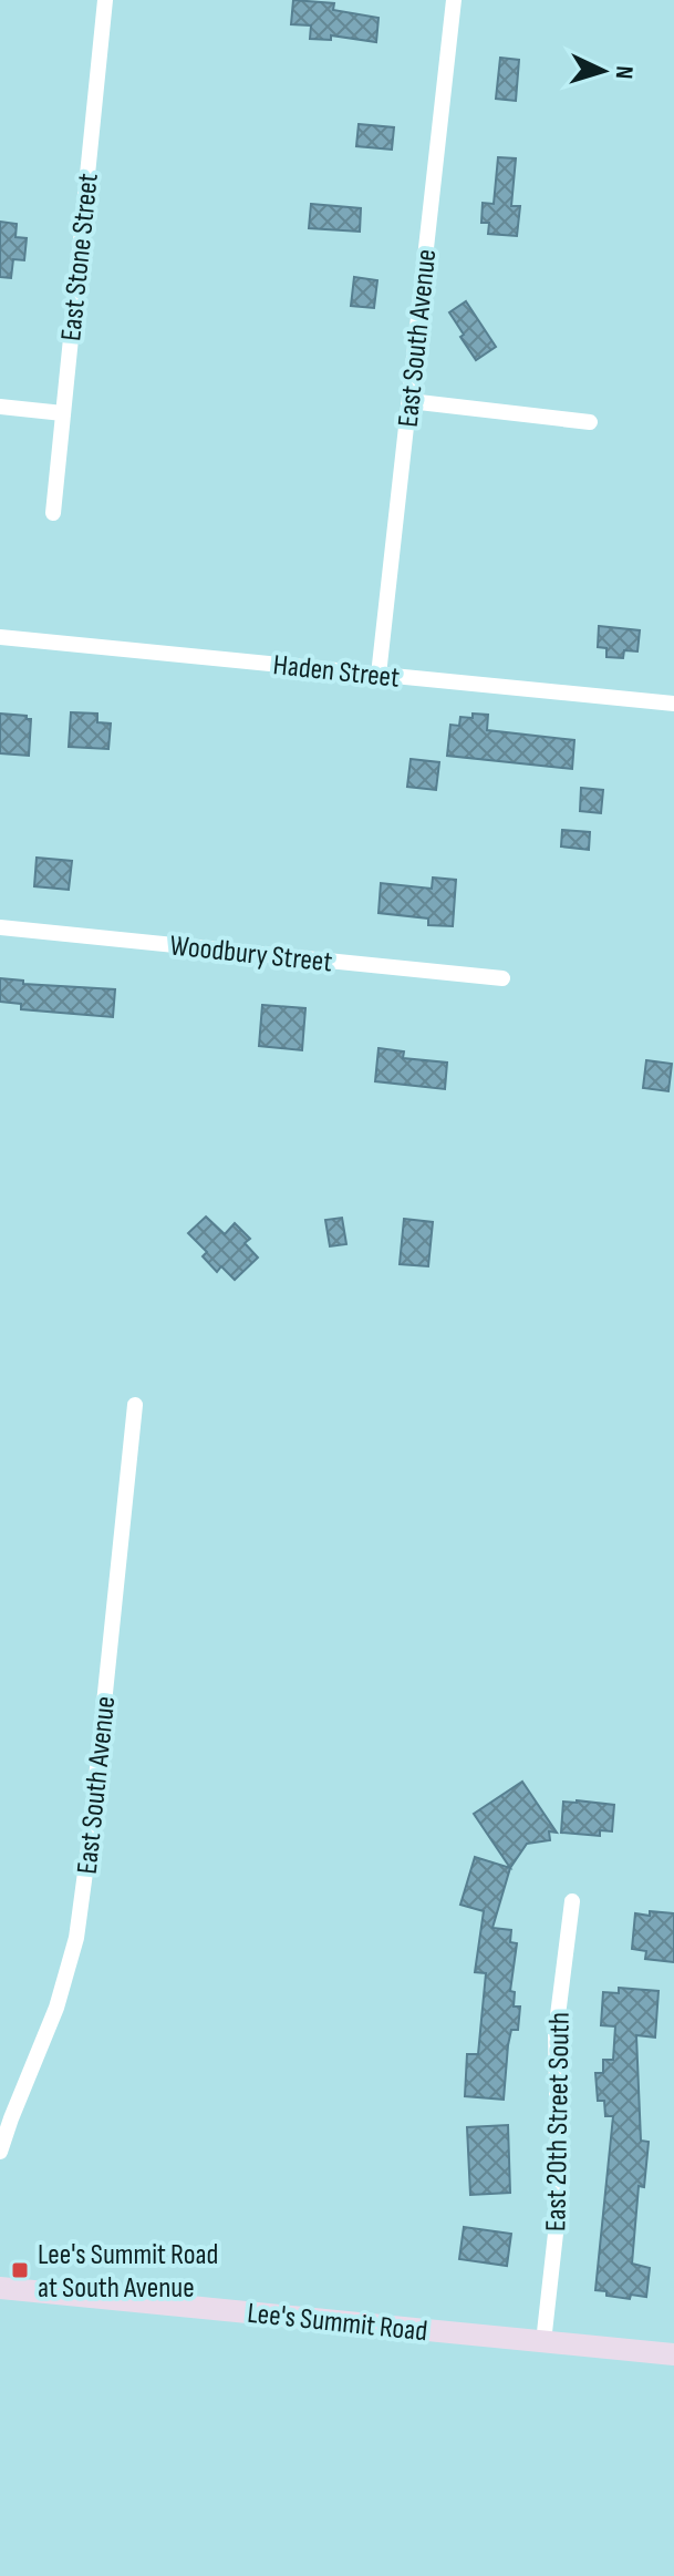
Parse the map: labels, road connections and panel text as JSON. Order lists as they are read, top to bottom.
{
  "streets": {
    "main road": ["Lee's Summit Road"],
    "street": [
      "East Stone Street",
      "East South Avenue",
      "Haden Street",
      "Woodbury Street",
      "East 20th Street South"
    ]
  },
  "crossings": [
    ["East South Avenue", "Haden Street"],
    ["East 20th Street South", "Lee's Summit Road"]
  ],
  "places": {
    "transit": ["Lee's Summit Road at South Avenue"]
  },
  "north": "right"
}
